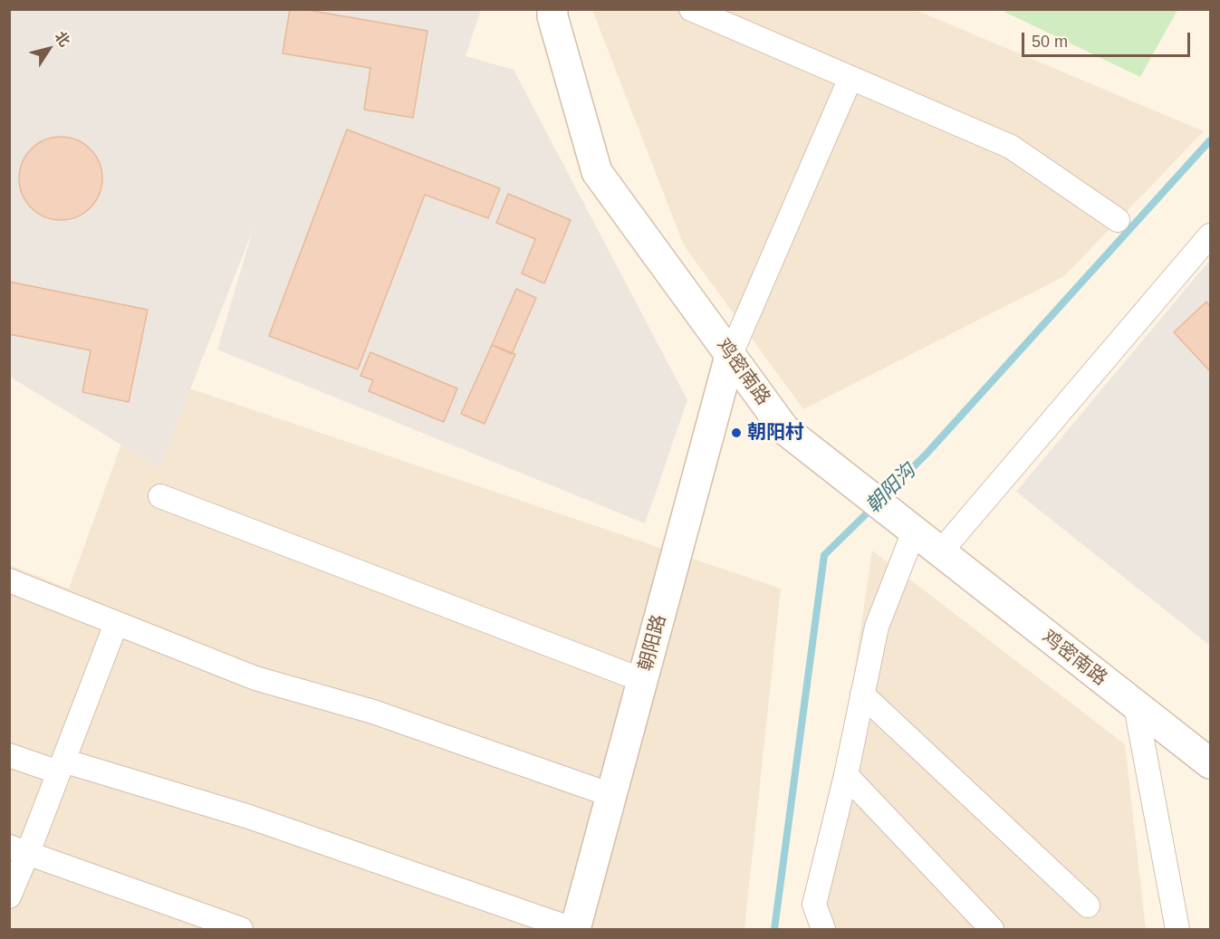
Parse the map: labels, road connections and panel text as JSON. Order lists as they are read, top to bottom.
{
  "streets": {
    "main road": ["鸡密南路", "朝阳路"]
  },
  "crossings": [
    ["鸡密南路", "朝阳路"]
  ],
  "water": ["朝阳沟"],
  "places": ["朝阳村"],
  "scale_bar": "50 m",
  "north": "top right"
}
